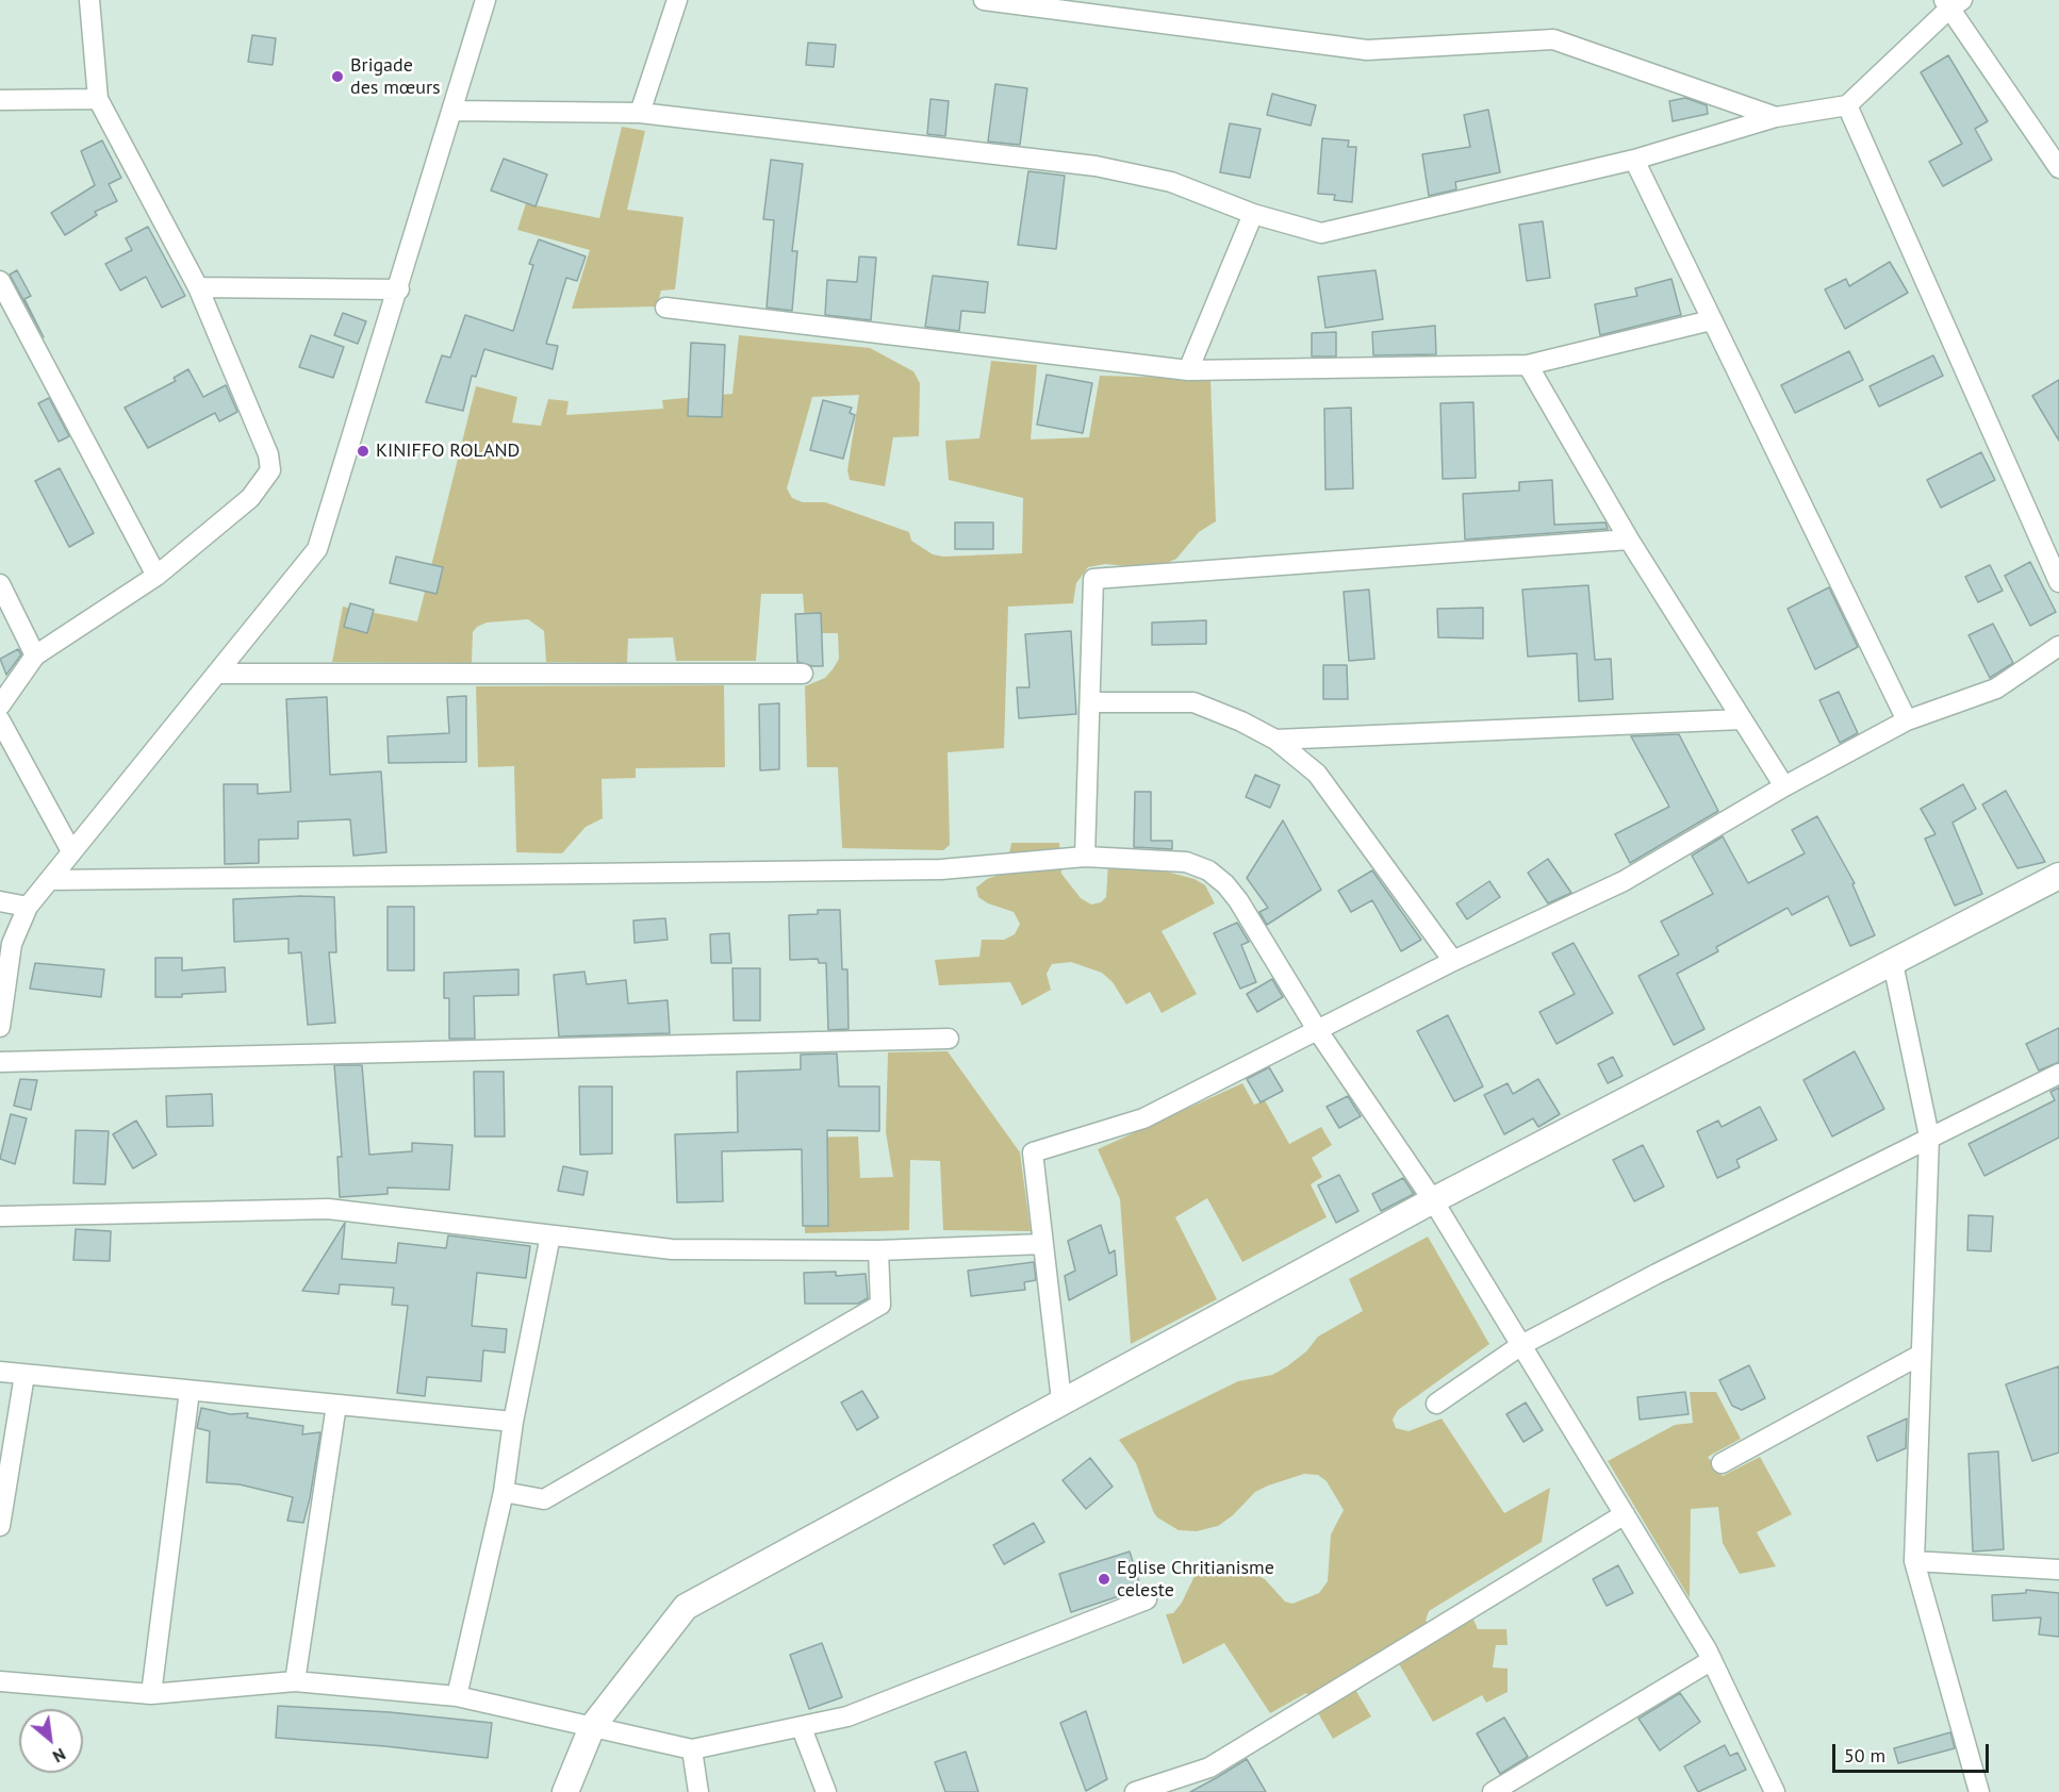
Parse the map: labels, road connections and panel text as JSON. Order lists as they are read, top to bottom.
{
  "places": ["Brigade des mœurs", "KINIFFO ROLAND", "Eglise Chritianisme celeste"],
  "scale_bar": "50 m",
  "north": "bottom right"
}
